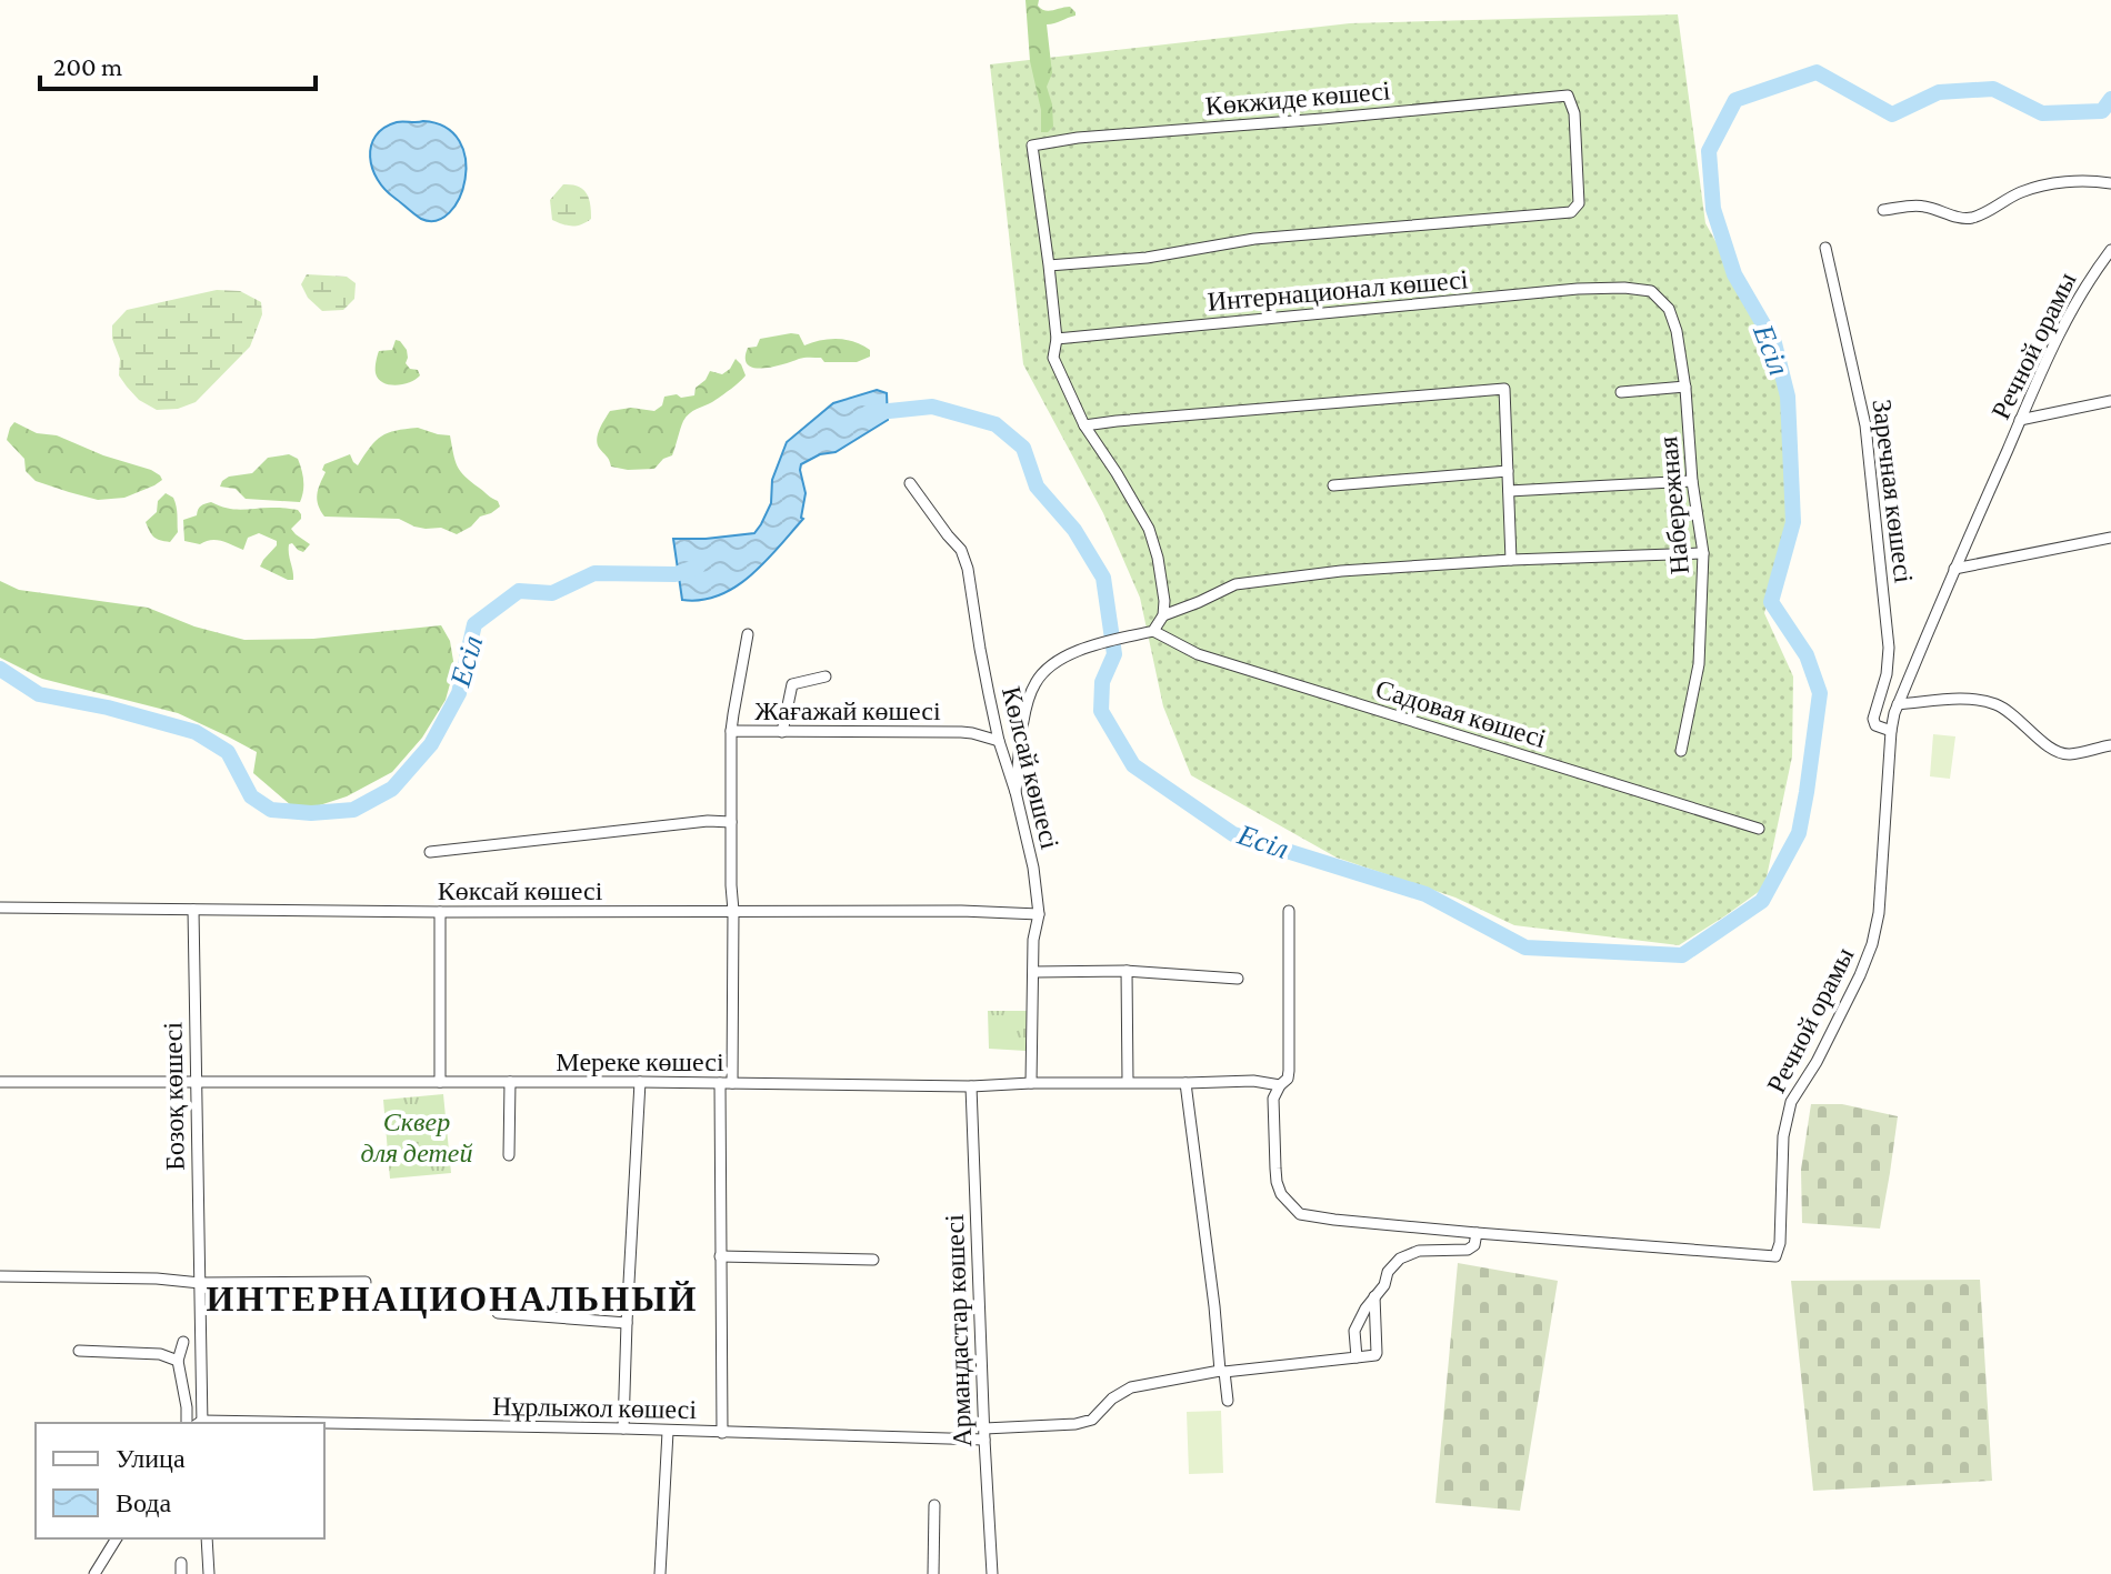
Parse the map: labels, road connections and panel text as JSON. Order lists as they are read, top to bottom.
{
  "streets": {
    "street": [
      "Көкжиде көшесі",
      "Интернационал көшесі",
      "Речной орамы",
      "Заречная көшесі",
      "Набережная",
      "Жағажай көшесі",
      "Садовая көшесі",
      "Көлсай көшесі",
      "Көксай көшесі",
      "Мереке көшесі",
      "Бозоқ көшесі",
      "Армандастар көшесі",
      "Нұрлыжол көшесі"
    ]
  },
  "crossings": [
    ["Интернационал көшесі", "Набережная"],
    ["Речной орамы", "Заречная көшесі"],
    ["Речной орамы", "Мереке көшесі"],
    ["Жағажай көшесі", "Көлсай көшесі"],
    ["Жағажай көшесі", "Көксай көшесі"],
    ["Жағажай көшесі", "Мереке көшесі"],
    ["Жағажай көшесі", "Нұрлыжол көшесі"],
    ["Көлсай көшесі", "Көксай көшесі"],
    ["Көлсай көшесі", "Мереке көшесі"],
    ["Көксай көшесі", "Бозоқ көшесі"],
    ["Мереке көшесі", "Бозоқ көшесі"],
    ["Мереке көшесі", "Армандастар көшесі"],
    ["Армандастар көшесі", "Нұрлыжол көшесі"]
  ],
  "districts": ["ИНТЕРНАЦИОНАЛЬНЫЙ"],
  "water": ["Есіл"],
  "parks": ["Сквер для детей"],
  "legend": ["Улица", "Вода"],
  "scale_bar": "200 m"
}
